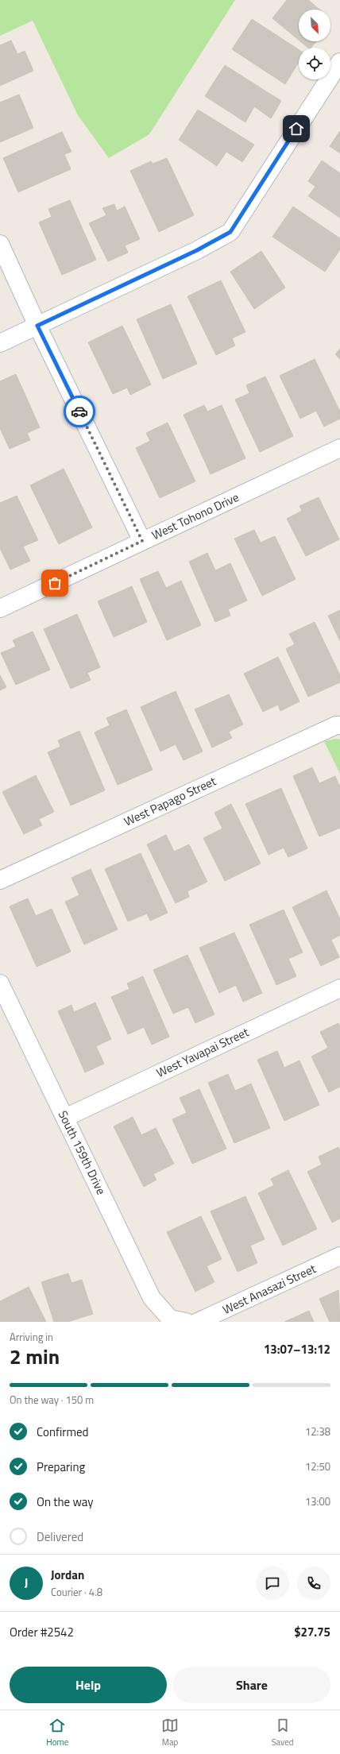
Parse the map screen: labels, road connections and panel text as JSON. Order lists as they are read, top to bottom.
{
  "streets": {
    "street": [
      "West Tohono Drive",
      "West Papago Street",
      "West Yavapai Street",
      "South 159th Drive",
      "West Anasazi Street"
    ]
  },
  "crossings": [
    ["West Yavapai Street", "South 159th Drive"]
  ],
  "north": "bottom right",
  "page": {
    "heading": ["2 min", "Arriving in", "13:07–13:12"],
    "panel": [
      "Jordan",
      "Courier · 4.8",
      "Order #2542",
      "$27.75"
    ],
    "bar": "On the way · 150 m",
    "list": [
      ["Confirmed", "12:38"],
      ["Preparing", "12:50"],
      ["On the way", "13:00"],
      "Delivered"
    ],
    "round": "J",
    "buttons": ["Help", "Share"],
    "tabs": ["Home", "Map", "Saved"]
  }
}
